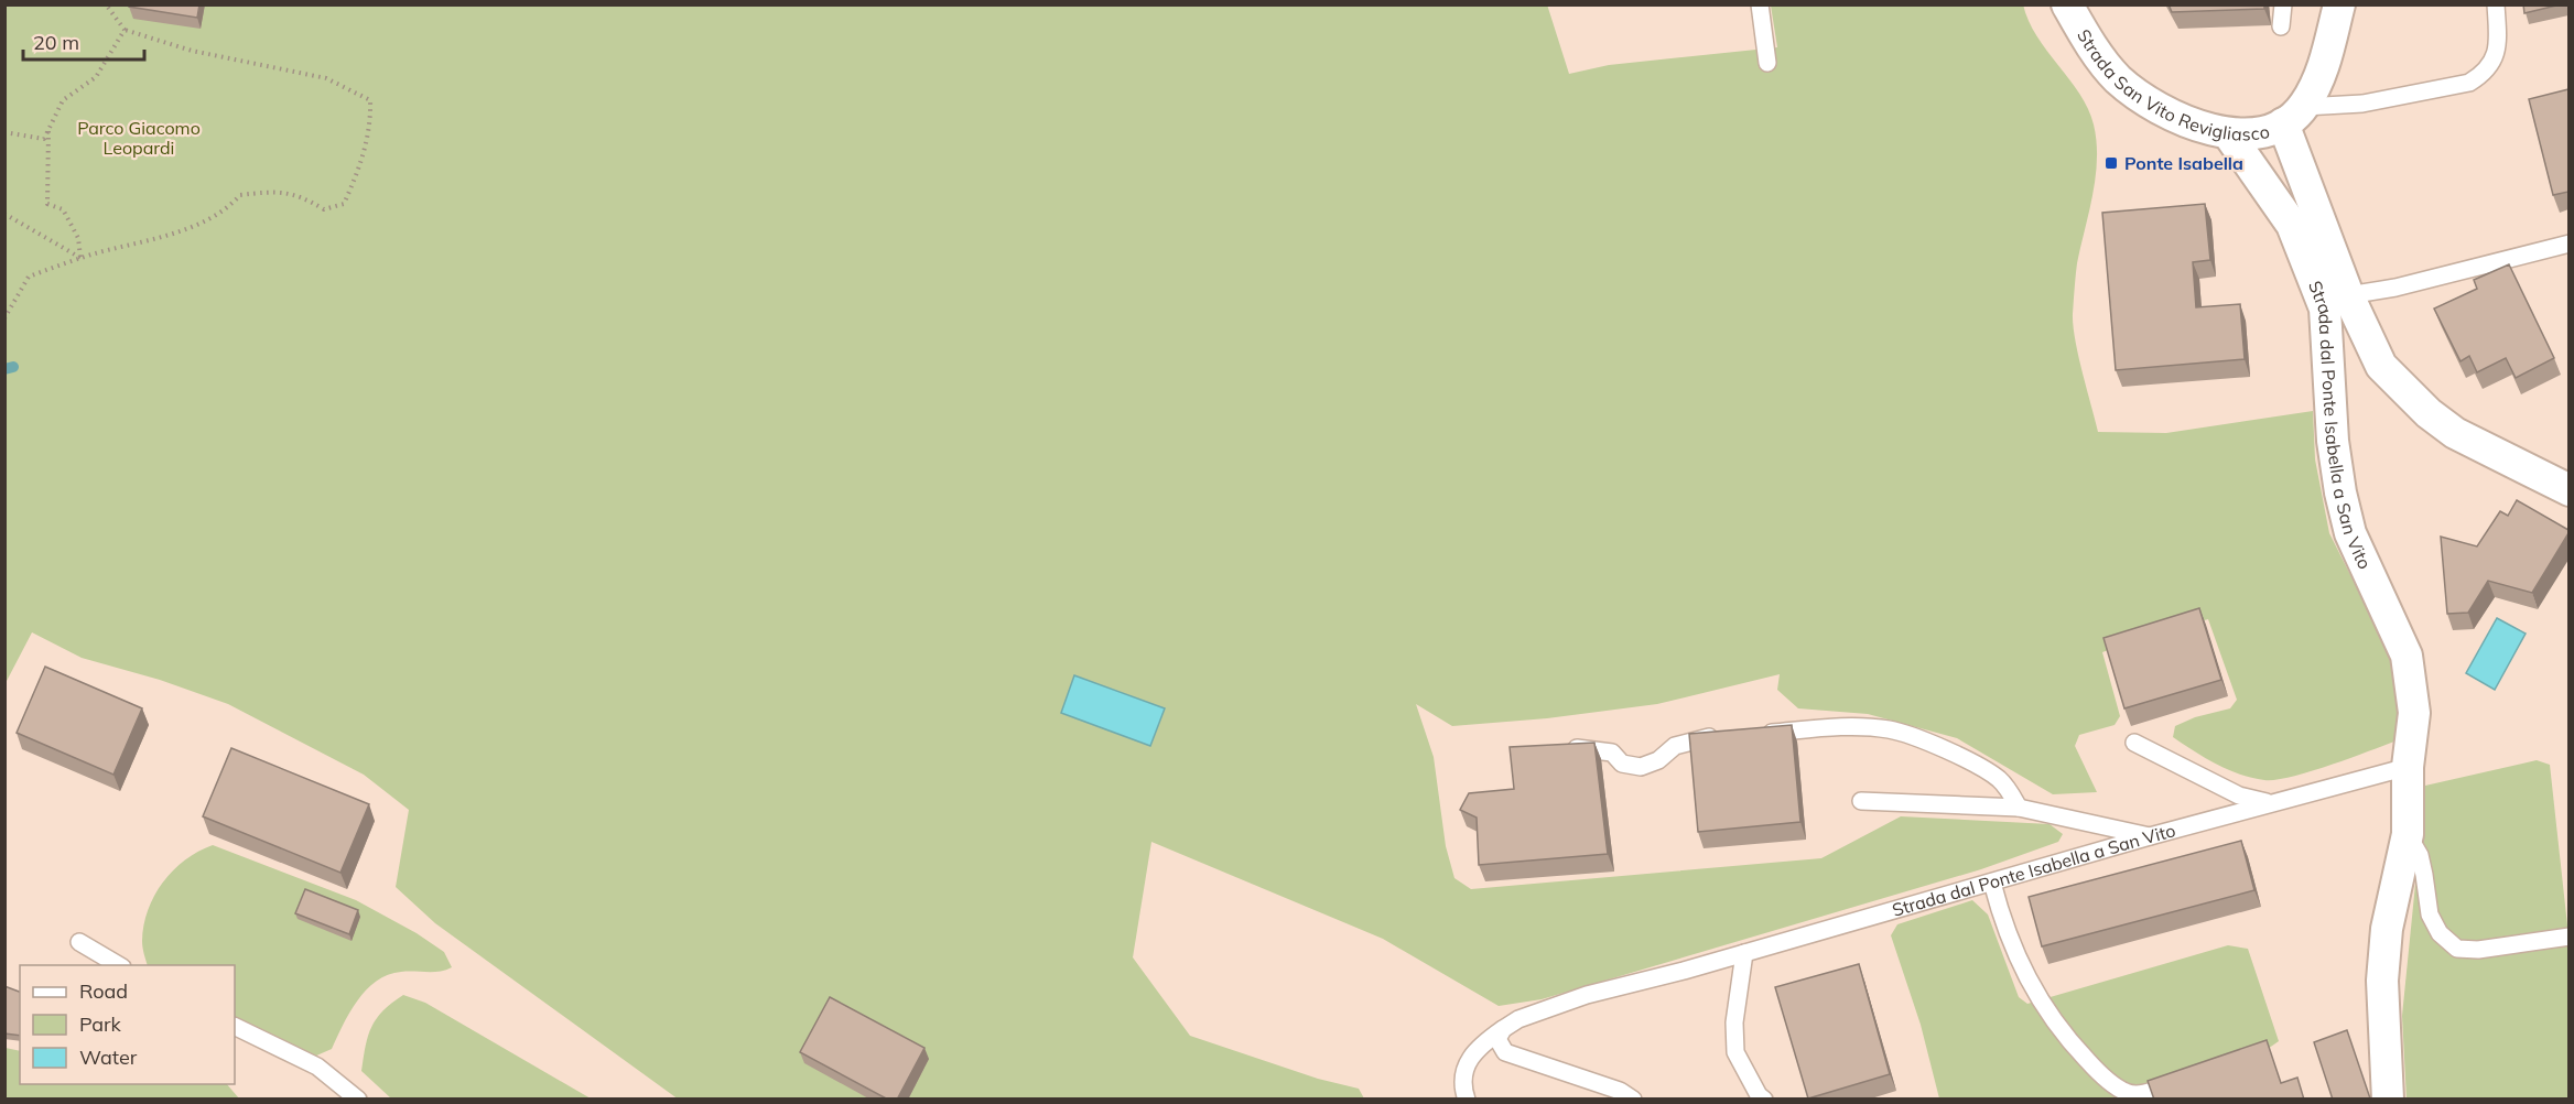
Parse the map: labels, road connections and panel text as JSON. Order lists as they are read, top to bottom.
{
  "streets": {
    "street": ["Strada San Vito Revigliasco", "Strada dal Ponte Isabella a San Vito"]
  },
  "crossings": [
    ["Strada San Vito Revigliasco", "Strada dal Ponte Isabella a San Vito"]
  ],
  "parks": ["Parco Giacomo Leopardi"],
  "places": {
    "transit": ["Ponte Isabella"]
  },
  "legend": ["Road", "Park", "Water"],
  "scale_bar": "20 m"
}
